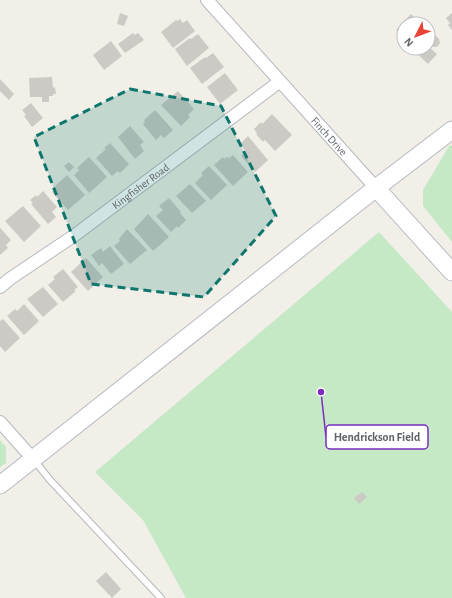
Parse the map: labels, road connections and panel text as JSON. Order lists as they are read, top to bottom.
{
  "streets": {
    "street": ["Finch Drive", "Kingfisher Road"]
  },
  "crossings": [
    ["Finch Drive", "Kingfisher Road"]
  ],
  "places": ["Hendrickson Field"],
  "north": "bottom left"
}
